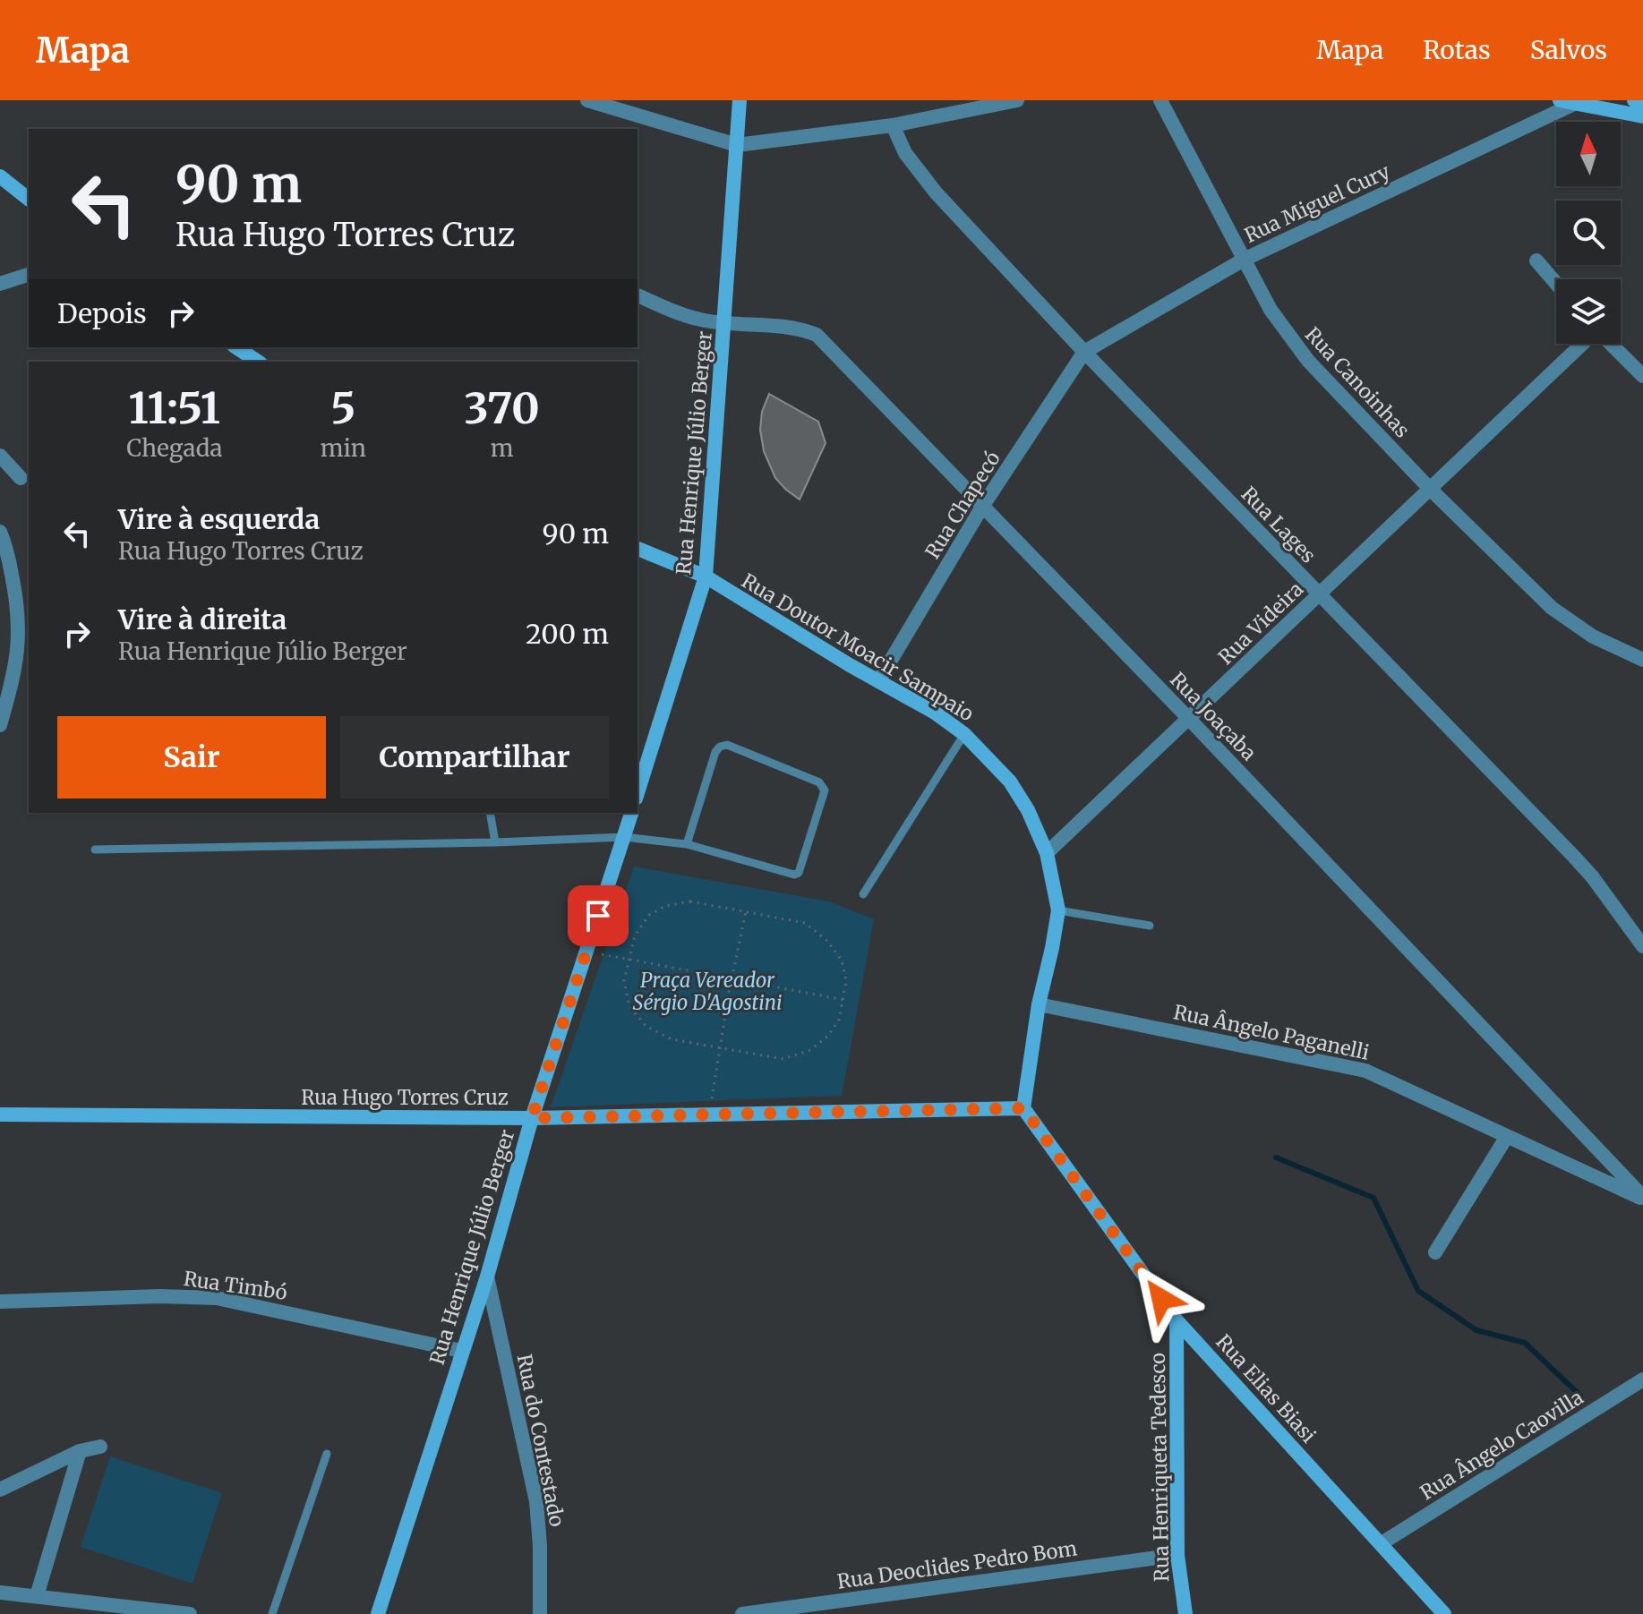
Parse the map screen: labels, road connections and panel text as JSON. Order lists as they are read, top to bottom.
{
  "streets": {
    "street": [
      "Rua Miguel Cury",
      "Rua Canoinhas",
      "Rua Henrique Júlio Berger",
      "Rua Chapecó",
      "Rua Lages",
      "Rua Videira",
      "Rua Doutor Moacir Sampaio",
      "Rua Joaçaba",
      "Rua Ângelo Paganelli",
      "Rua Hugo Torres Cruz",
      "Rua Timbó",
      "Rua Elias Biasi",
      "Rua do Contestado",
      "Rua Ângelo Caovilla",
      "Rua Henriqueta Tedesco",
      "Rua Deoclides Pedro Bom"
    ]
  },
  "crossings": [
    ["Rua Miguel Cury", "Rua Canoinhas"],
    ["Rua Miguel Cury", "Rua Chapecó"],
    ["Rua Miguel Cury", "Rua Lages"],
    ["Rua Canoinhas", "Rua Videira"],
    ["Rua Henrique Júlio Berger", "Rua Doutor Moacir Sampaio"],
    ["Rua Henrique Júlio Berger", "Rua Joaçaba"],
    ["Rua Henrique Júlio Berger", "Rua Hugo Torres Cruz"],
    ["Rua Henrique Júlio Berger", "Rua Timbó"],
    ["Rua Henrique Júlio Berger", "Rua do Contestado"],
    ["Rua Chapecó", "Rua Lages"],
    ["Rua Chapecó", "Rua Doutor Moacir Sampaio"],
    ["Rua Chapecó", "Rua Joaçaba"],
    ["Rua Lages", "Rua Videira"],
    ["Rua Videira", "Rua Doutor Moacir Sampaio"],
    ["Rua Videira", "Rua Joaçaba"],
    ["Rua Doutor Moacir Sampaio", "Rua Ângelo Paganelli"],
    ["Rua Doutor Moacir Sampaio", "Rua Hugo Torres Cruz"],
    ["Rua Doutor Moacir Sampaio", "Rua Elias Biasi"],
    ["Rua Joaçaba", "Rua Ângelo Paganelli"],
    ["Rua Hugo Torres Cruz", "Rua Elias Biasi"],
    ["Rua Elias Biasi", "Rua Ângelo Caovilla"],
    ["Rua Elias Biasi", "Rua Henriqueta Tedesco"],
    ["Rua Henriqueta Tedesco", "Rua Deoclides Pedro Bom"]
  ],
  "parks": ["Praça Vereador Sérgio D'Agostini"],
  "north": "top",
  "page": {
    "header": "Mapa",
    "nav": ["Mapa", "Rotas", "Salvos"],
    "turn": ["90 m", "Rua Hugo Torres Cruz"],
    "then": "Depois",
    "eta": [
      "11:51",
      "Chegada",
      "5",
      "min",
      "370",
      "m"
    ],
    "list": [
      {
        "name": "Vire à esquerda",
        "note": "Rua Hugo Torres Cruz",
        "value": "90 m"
      },
      {
        "name": "Vire à direita",
        "note": "Rua Henrique Júlio Berger",
        "value": "200 m"
      }
    ],
    "buttons": ["Sair", "Compartilhar"]
  }
}
